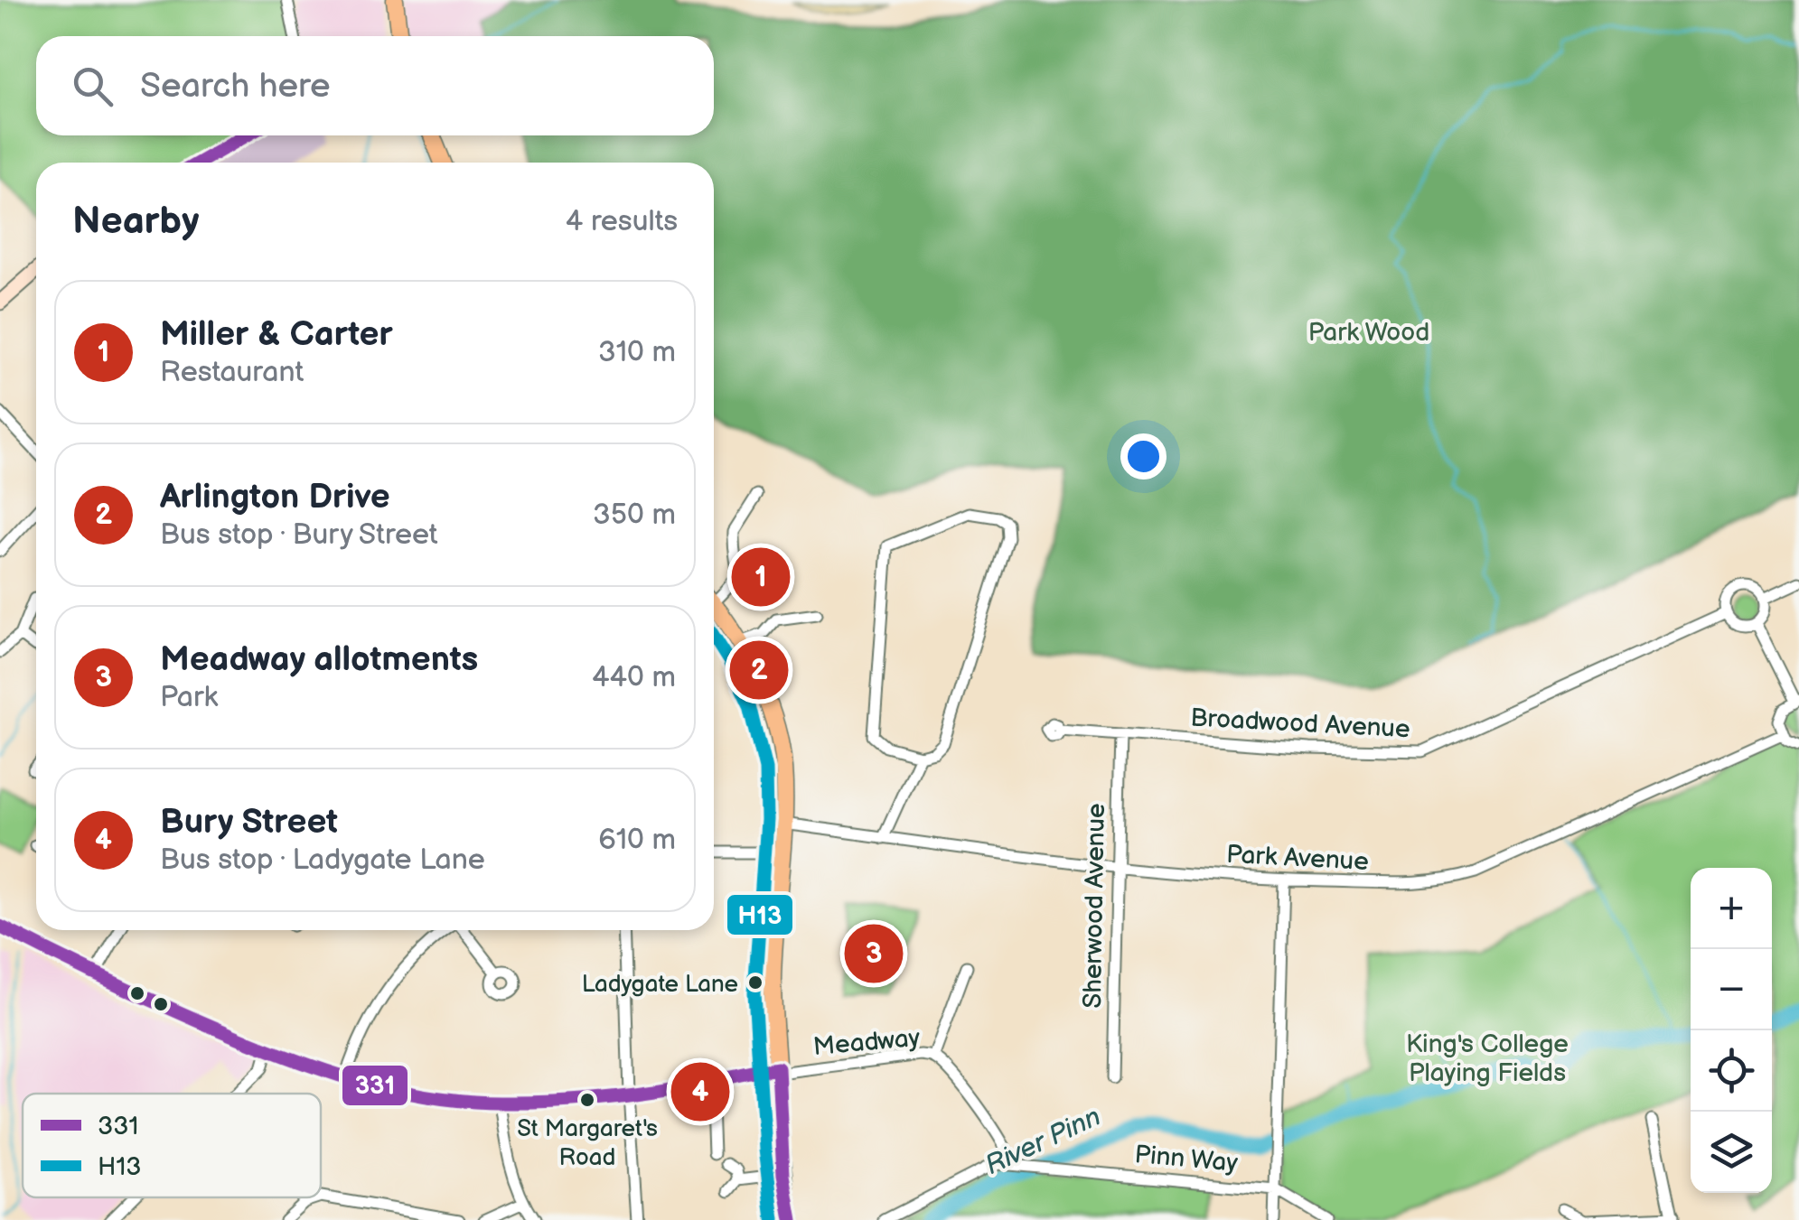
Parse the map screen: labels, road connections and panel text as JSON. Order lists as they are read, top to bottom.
{
  "streets": {
    "street": [
      "Broadwood Avenue",
      "Park Avenue",
      "Sherwood Avenue",
      "Meadway",
      "Pinn Way"
    ]
  },
  "crossings": [
    ["Broadwood Avenue", "Sherwood Avenue"],
    ["Park Avenue", "Sherwood Avenue"],
    ["Meadway", "Pinn Way"]
  ],
  "water": ["River Pinn"],
  "parks": ["Park Wood", "King's College Playing Fields"],
  "places": ["Ladygate Lane", "St Margaret's Road"],
  "lines": ["transit line 331", "transit line H13"],
  "legend": ["331", "H13"],
  "page": {
    "search": "Search here",
    "heading": ["Nearby", "4 results"],
    "list": [
      {
        "mark": "1",
        "name": "Miller & Carter",
        "note": "Restaurant",
        "value": "310 m"
      },
      {
        "mark": "2",
        "name": "Arlington Drive",
        "note": "Bus stop · Bury Street",
        "value": "350 m"
      },
      {
        "mark": "3",
        "name": "Meadway allotments",
        "note": "Park",
        "value": "440 m"
      },
      {
        "mark": "4",
        "name": "Bury Street",
        "note": "Bus stop · Ladygate Lane",
        "value": "610 m"
      }
    ],
    "pins": [
      "1",
      "2",
      "3",
      "4"
    ],
    "map_buttons": ["+", "−"]
  }
}
